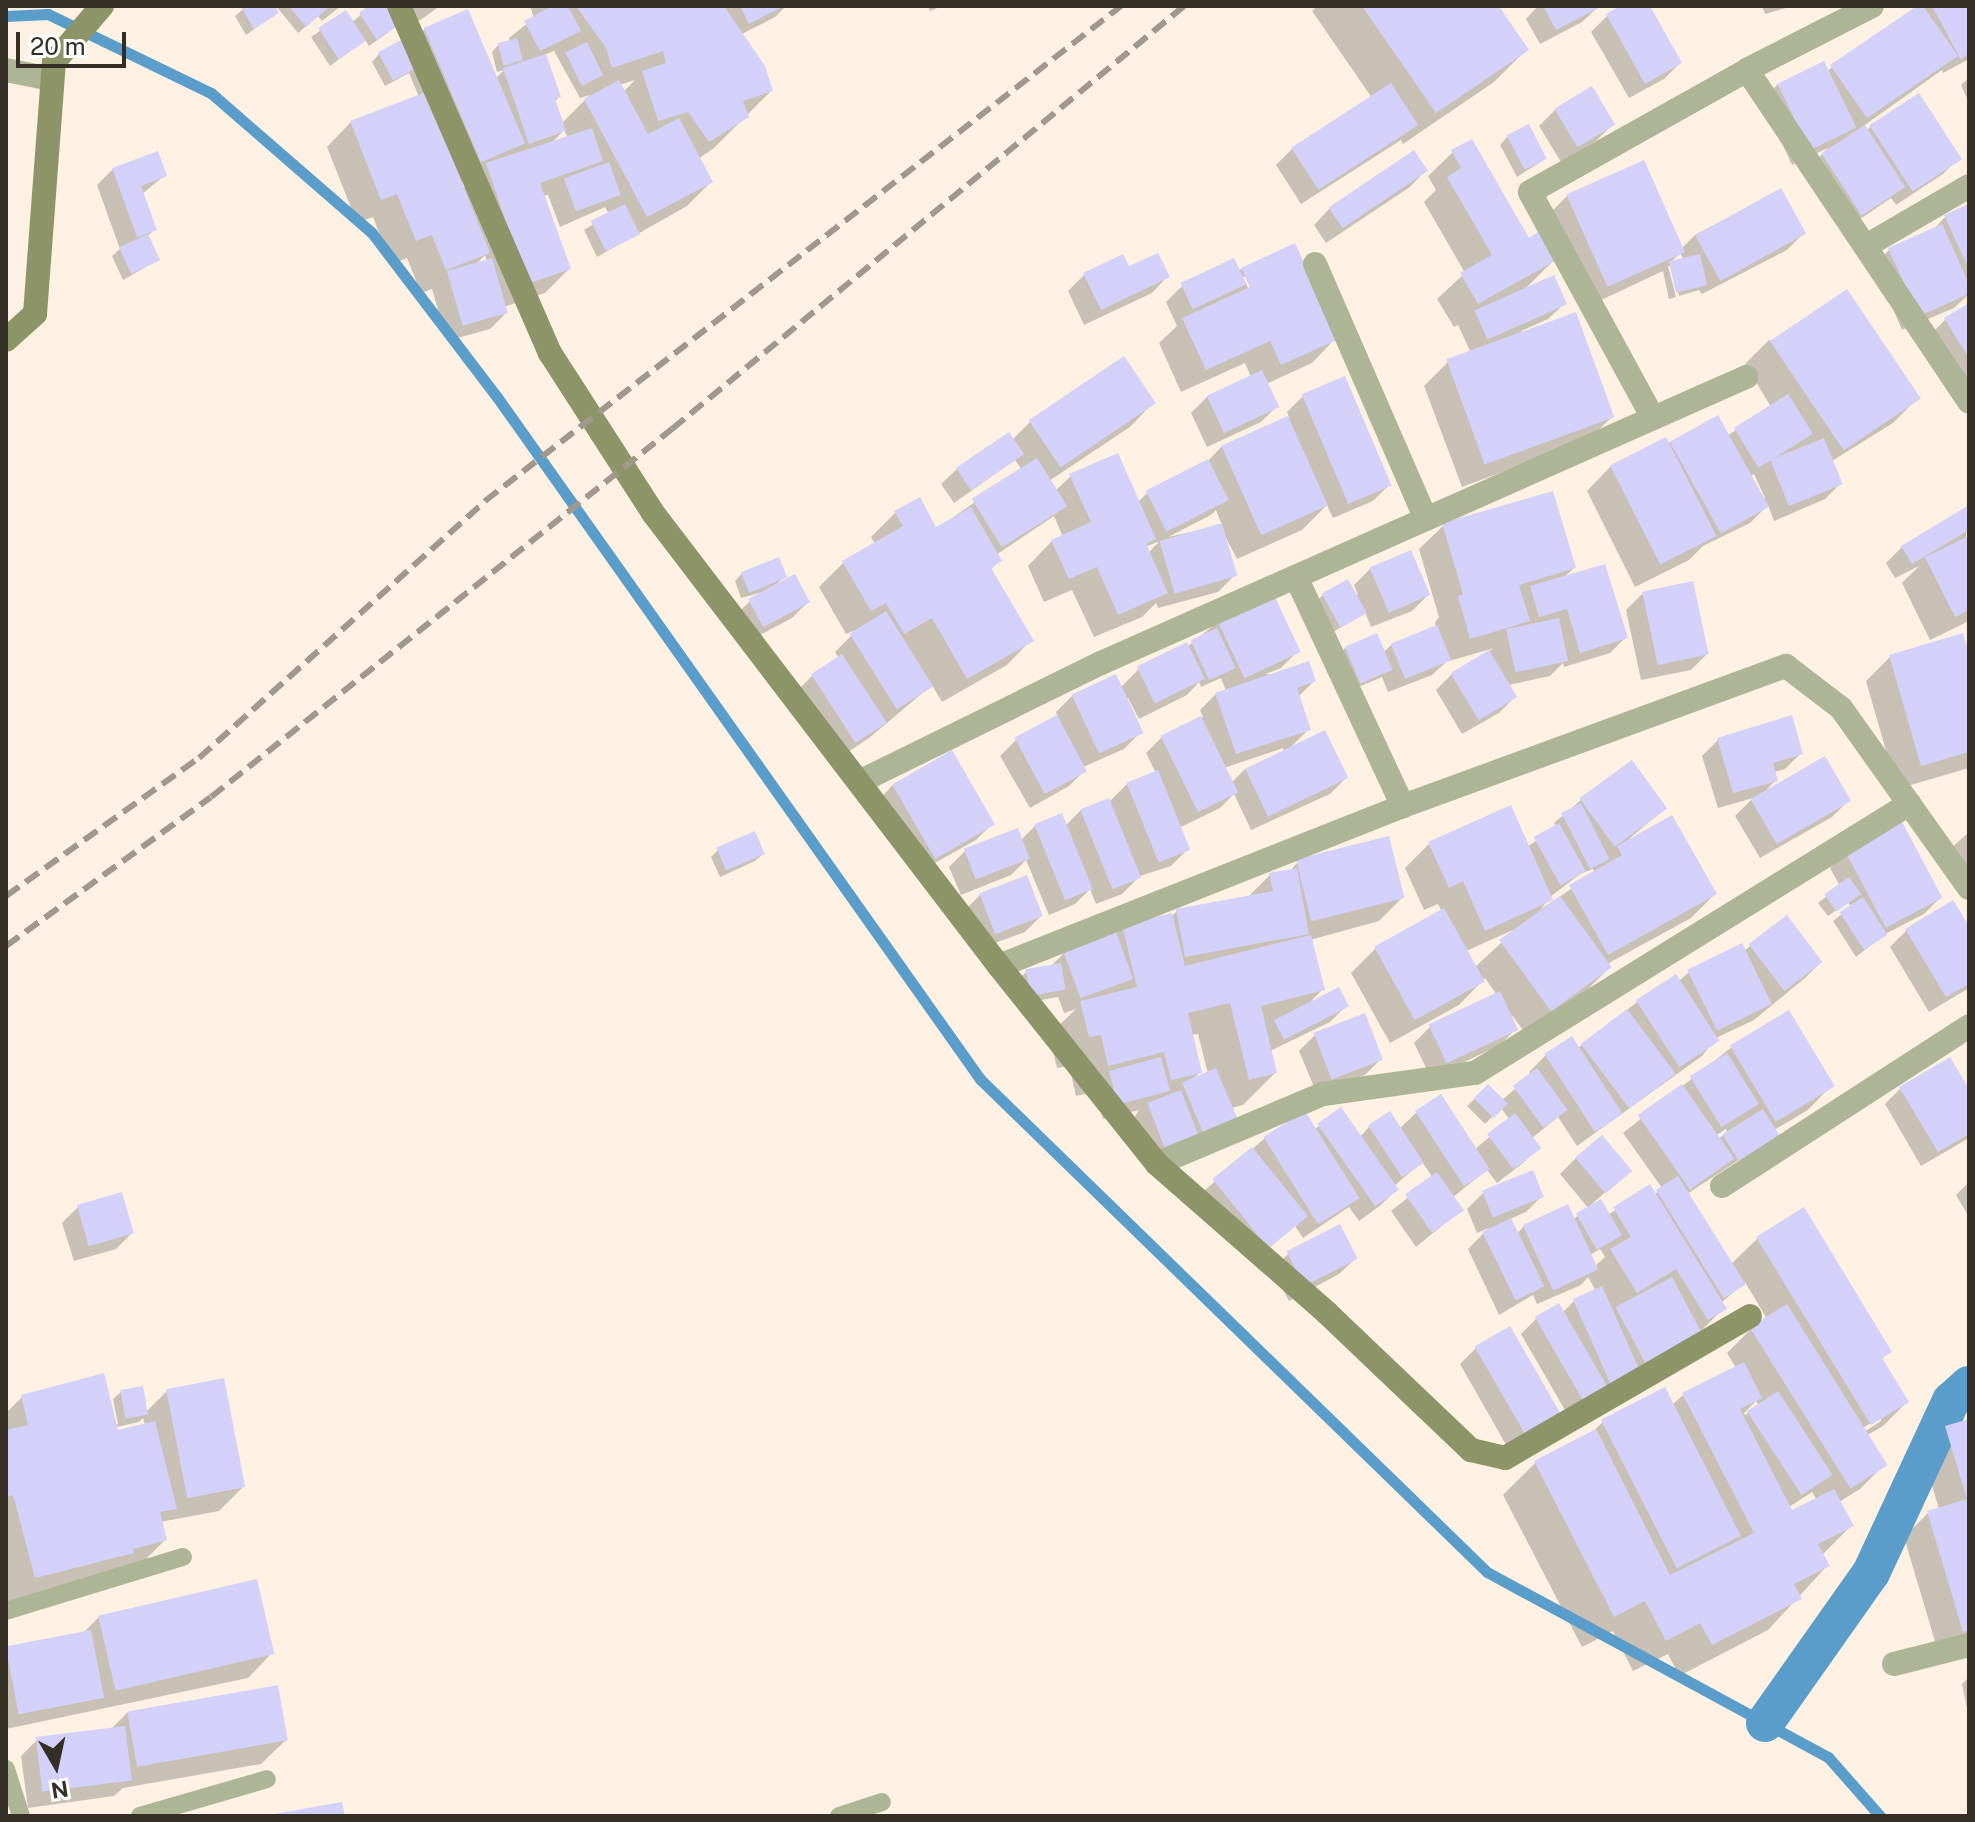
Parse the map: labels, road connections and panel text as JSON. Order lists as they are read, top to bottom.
{
  "scale_bar": "20 m",
  "north": "bottom"
}
